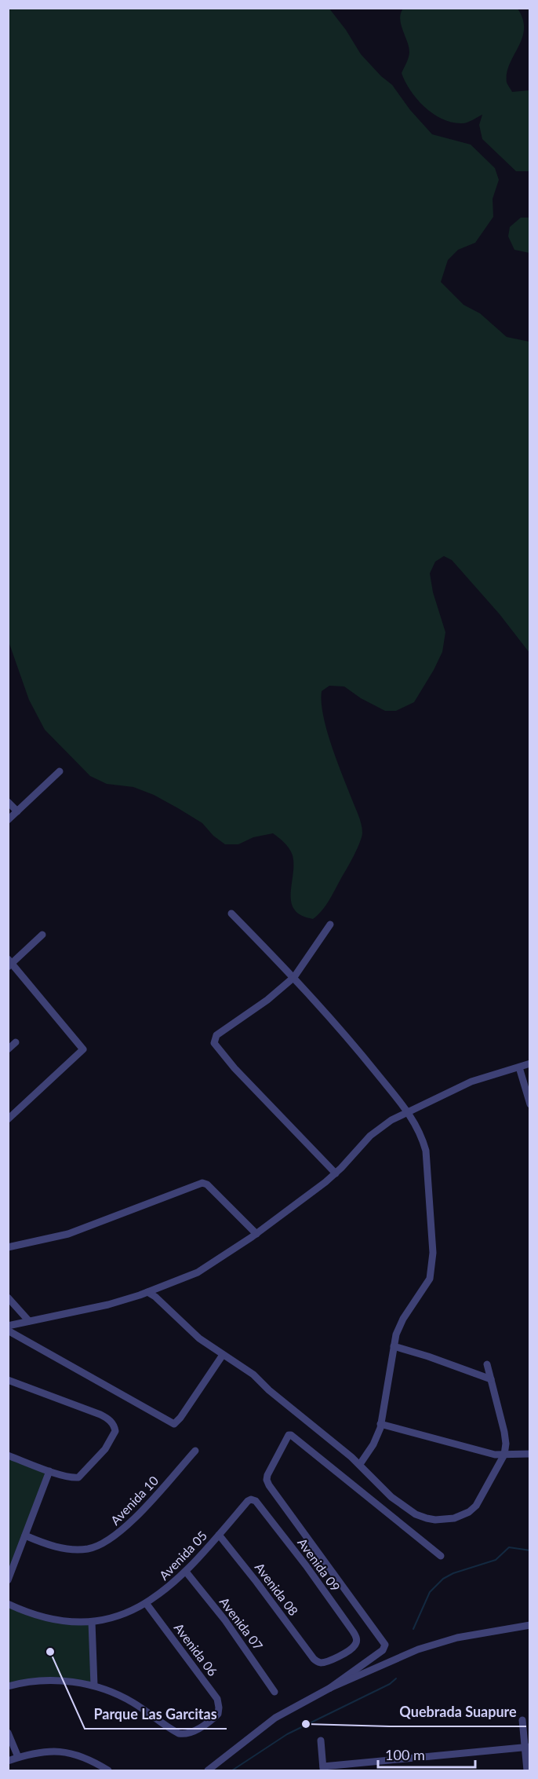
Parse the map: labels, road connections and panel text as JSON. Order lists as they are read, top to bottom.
{
  "streets": {
    "street": [
      "Avenida 10",
      "Avenida 05",
      "Avenida 09",
      "Avenida 08",
      "Avenida 07",
      "Avenida 06"
    ]
  },
  "crossings": [
    ["Avenida 05", "Avenida 09"],
    ["Avenida 05", "Avenida 08"],
    ["Avenida 05", "Avenida 07"],
    ["Avenida 05", "Avenida 06"],
    ["Avenida 09", "Avenida 08"]
  ],
  "places": ["Parque Las Garcitas", "Quebrada Suapure"],
  "scale_bar": "100 m"
}
